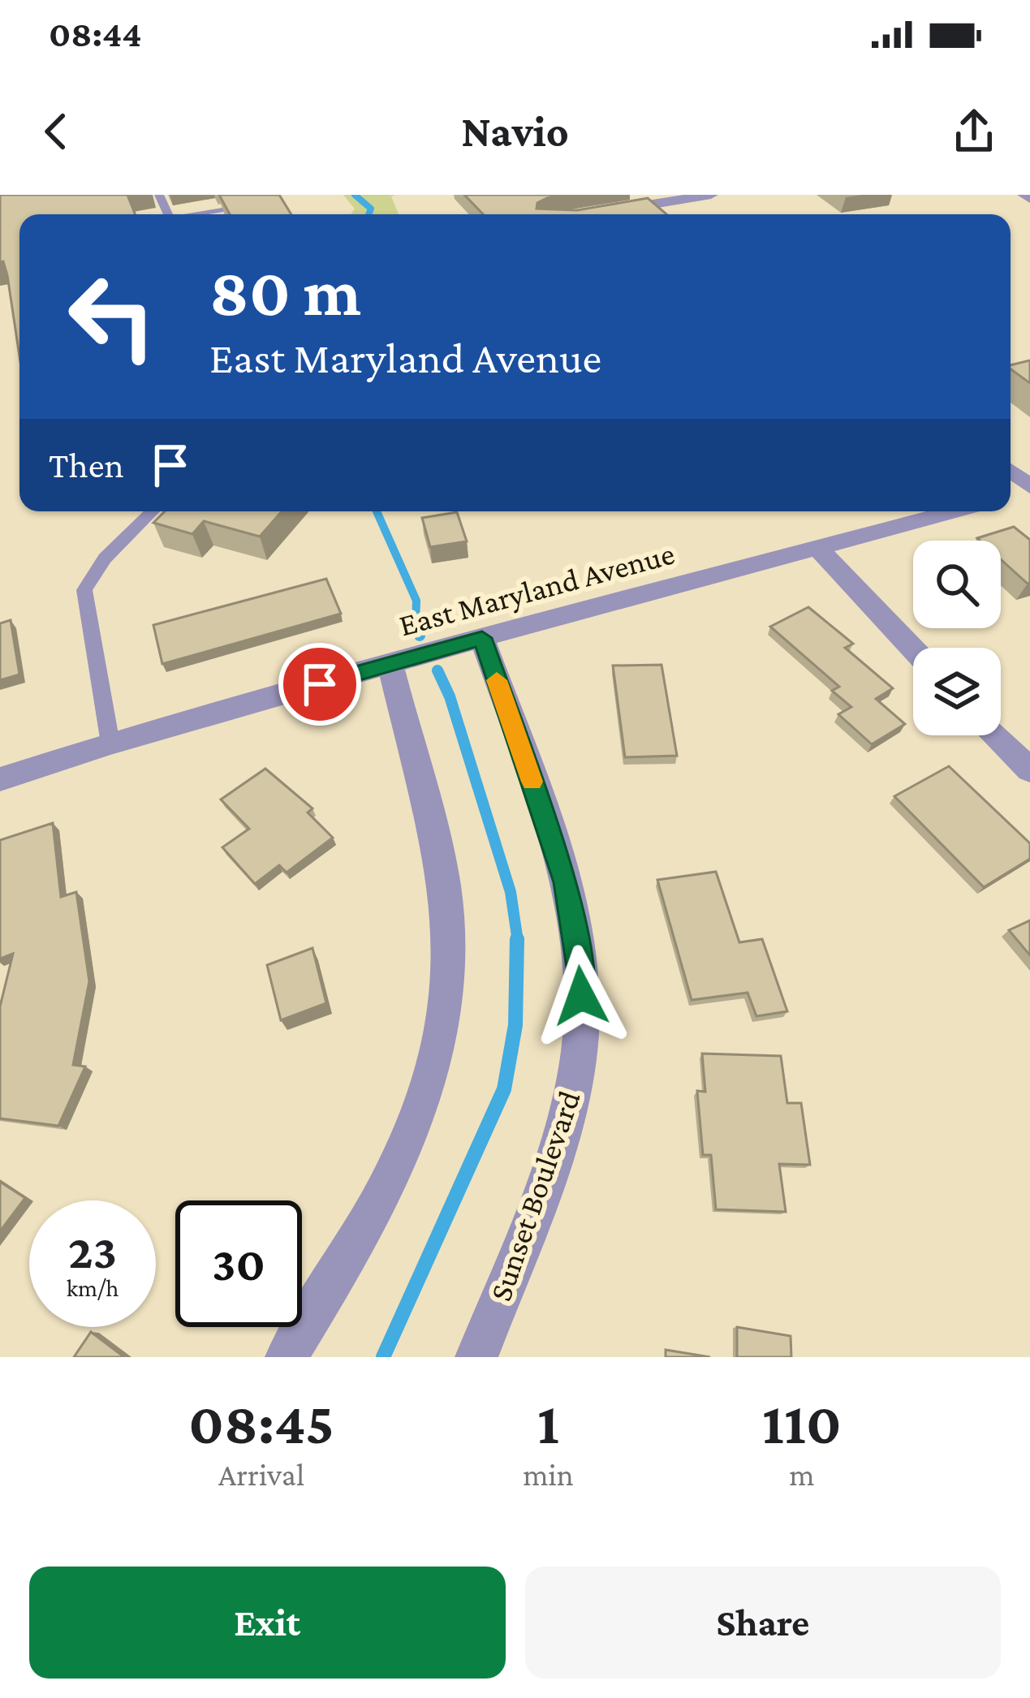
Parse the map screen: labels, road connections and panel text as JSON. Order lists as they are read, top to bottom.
{
  "streets": {
    "street": ["East Maryland Avenue", "Sunset Boulevard"]
  },
  "crossings": [
    ["East Maryland Avenue", "Sunset Boulevard"]
  ],
  "page": {
    "status": "08:44",
    "header": "Navio",
    "turn": ["80 m", "East Maryland Avenue"],
    "then": "Then",
    "speed": "23 km/h",
    "limit": "30",
    "eta": [
      "08:45",
      "Arrival",
      "1",
      "min",
      "110",
      "m"
    ],
    "buttons": ["Exit", "Share"]
  }
}
